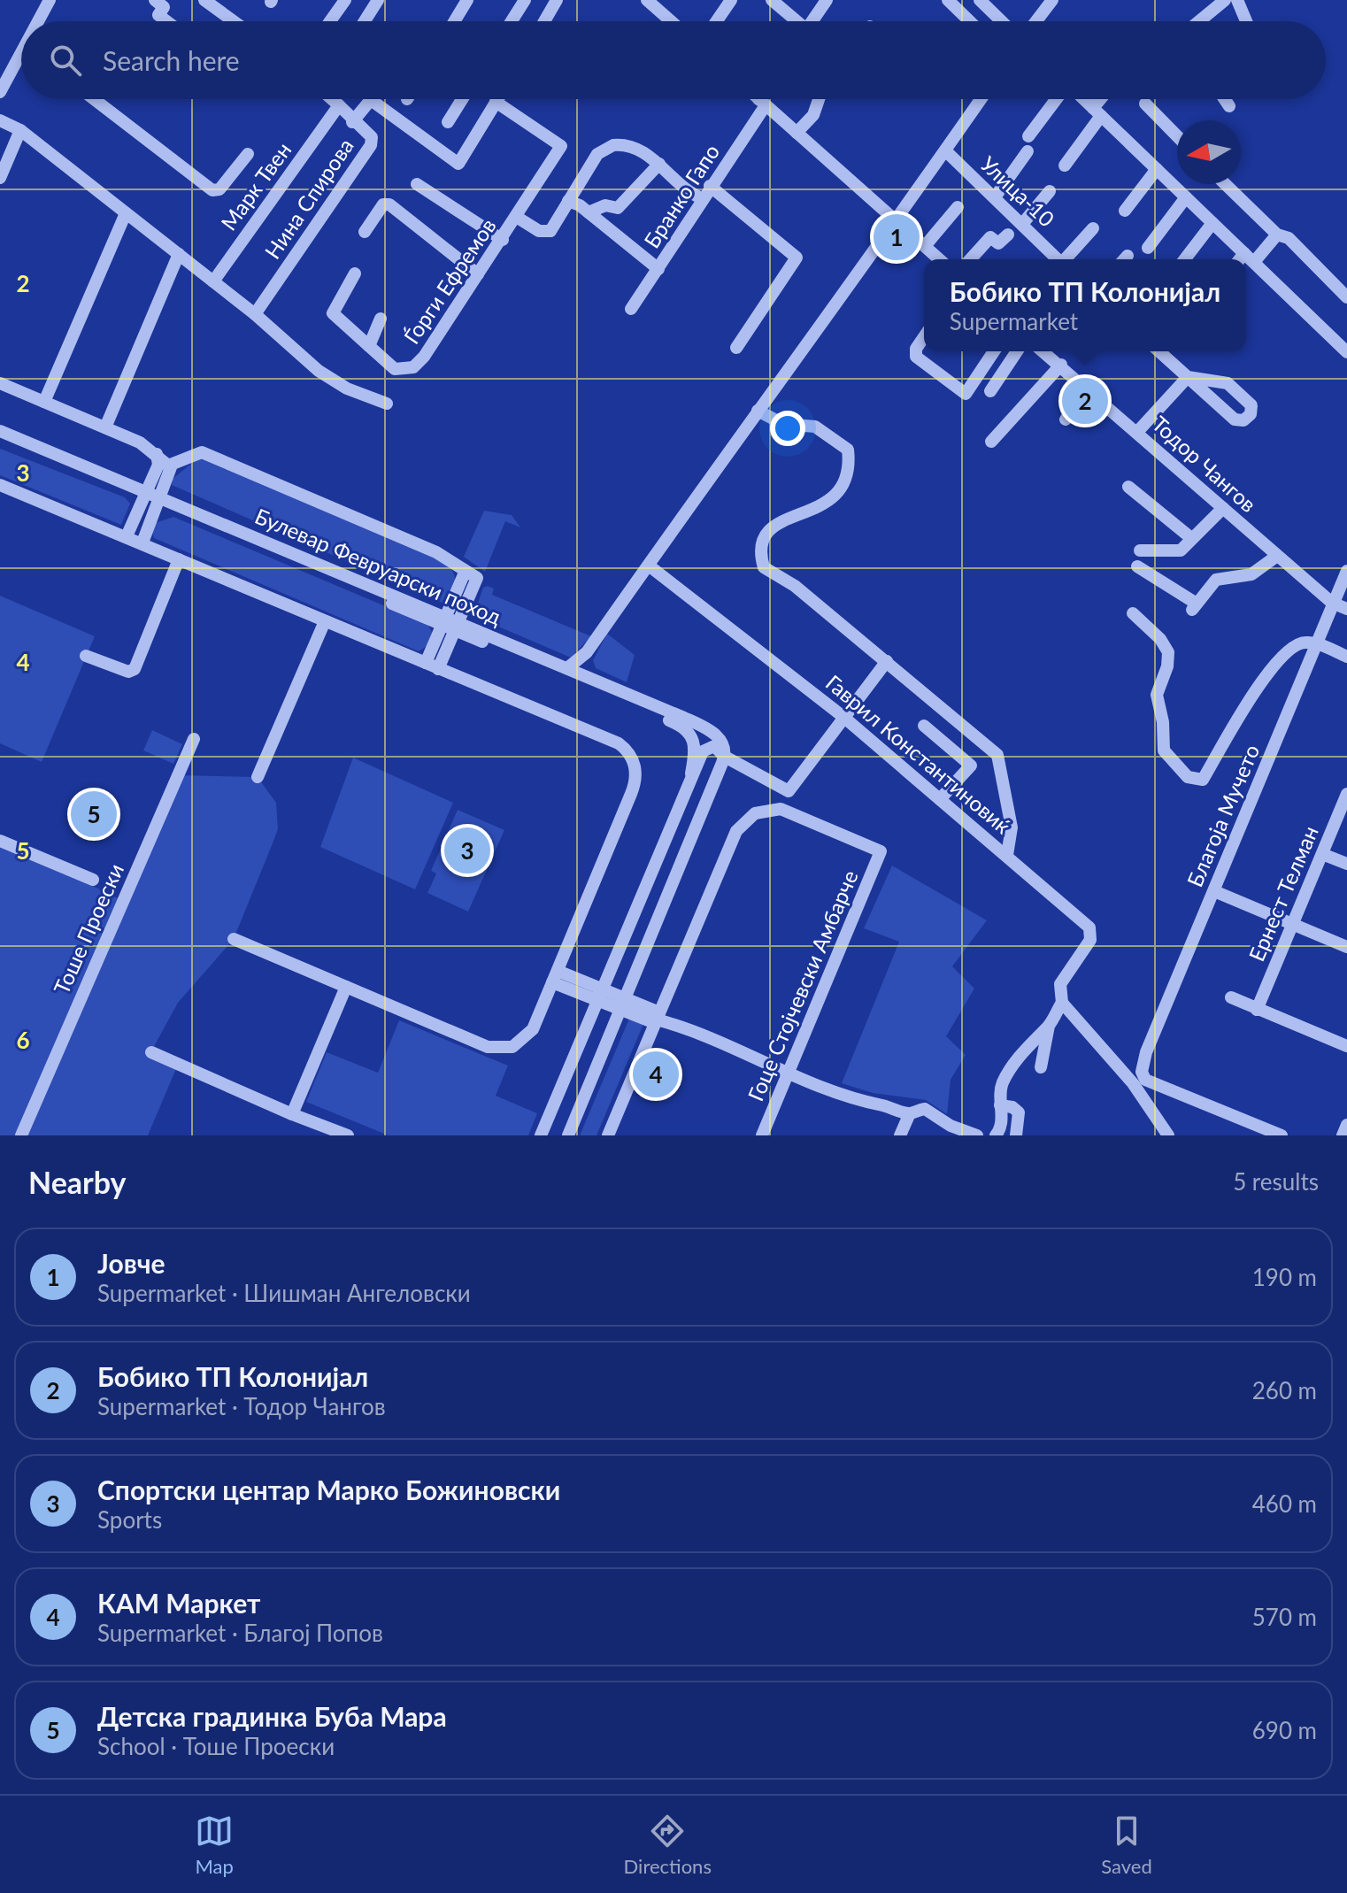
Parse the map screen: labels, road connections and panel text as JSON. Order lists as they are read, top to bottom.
{
  "streets": {
    "street": [
      "Марк Твен",
      "Улица-10",
      "Бранко Гапо",
      "Нина Спирова",
      "Ѓорги Ефремов",
      "Тодор Чангов",
      "Булевар Февруарски поход",
      "Гаврил Константиновиќ",
      "Благоја Мучето",
      "Ернест Телман",
      "Тоше Проески",
      "Гоце Стојчевски Амбарче"
    ]
  },
  "crossings": [
    ["Бранко Гапо", "Ѓорги Ефремов"],
    ["Нина Спирова", "Ѓорги Ефремов"],
    ["Тодор Чангов", "Благоја Мучето"]
  ],
  "north": "left",
  "page": {
    "search": "Search here",
    "pins": [
      "1",
      "2",
      "5",
      "3",
      "4"
    ],
    "popup": ["Бобико ТП Колонијал", "Supermarket"],
    "heading": ["Nearby", "5 results"],
    "list": [
      {
        "mark": "1",
        "name": "Јовче",
        "note": "Supermarket · Шишман Ангеловски",
        "value": "190 m"
      },
      {
        "mark": "2",
        "name": "Бобико ТП Колонијал",
        "note": "Supermarket · Тодор Чангов",
        "value": "260 m"
      },
      {
        "mark": "3",
        "name": "Спортски центар Марко Божиновски",
        "note": "Sports",
        "value": "460 m"
      },
      {
        "mark": "4",
        "name": "КАМ Маркет",
        "note": "Supermarket · Благој Попов",
        "value": "570 m"
      },
      {
        "mark": "5",
        "name": "Детска градинка Буба Мара",
        "note": "School · Тоше Проески",
        "value": "690 m"
      }
    ],
    "nav": ["Map", "Directions", "Saved"]
  },
  "grid": {
    "rows": [
      "2",
      "3",
      "4",
      "5",
      "6"
    ]
  }
}
